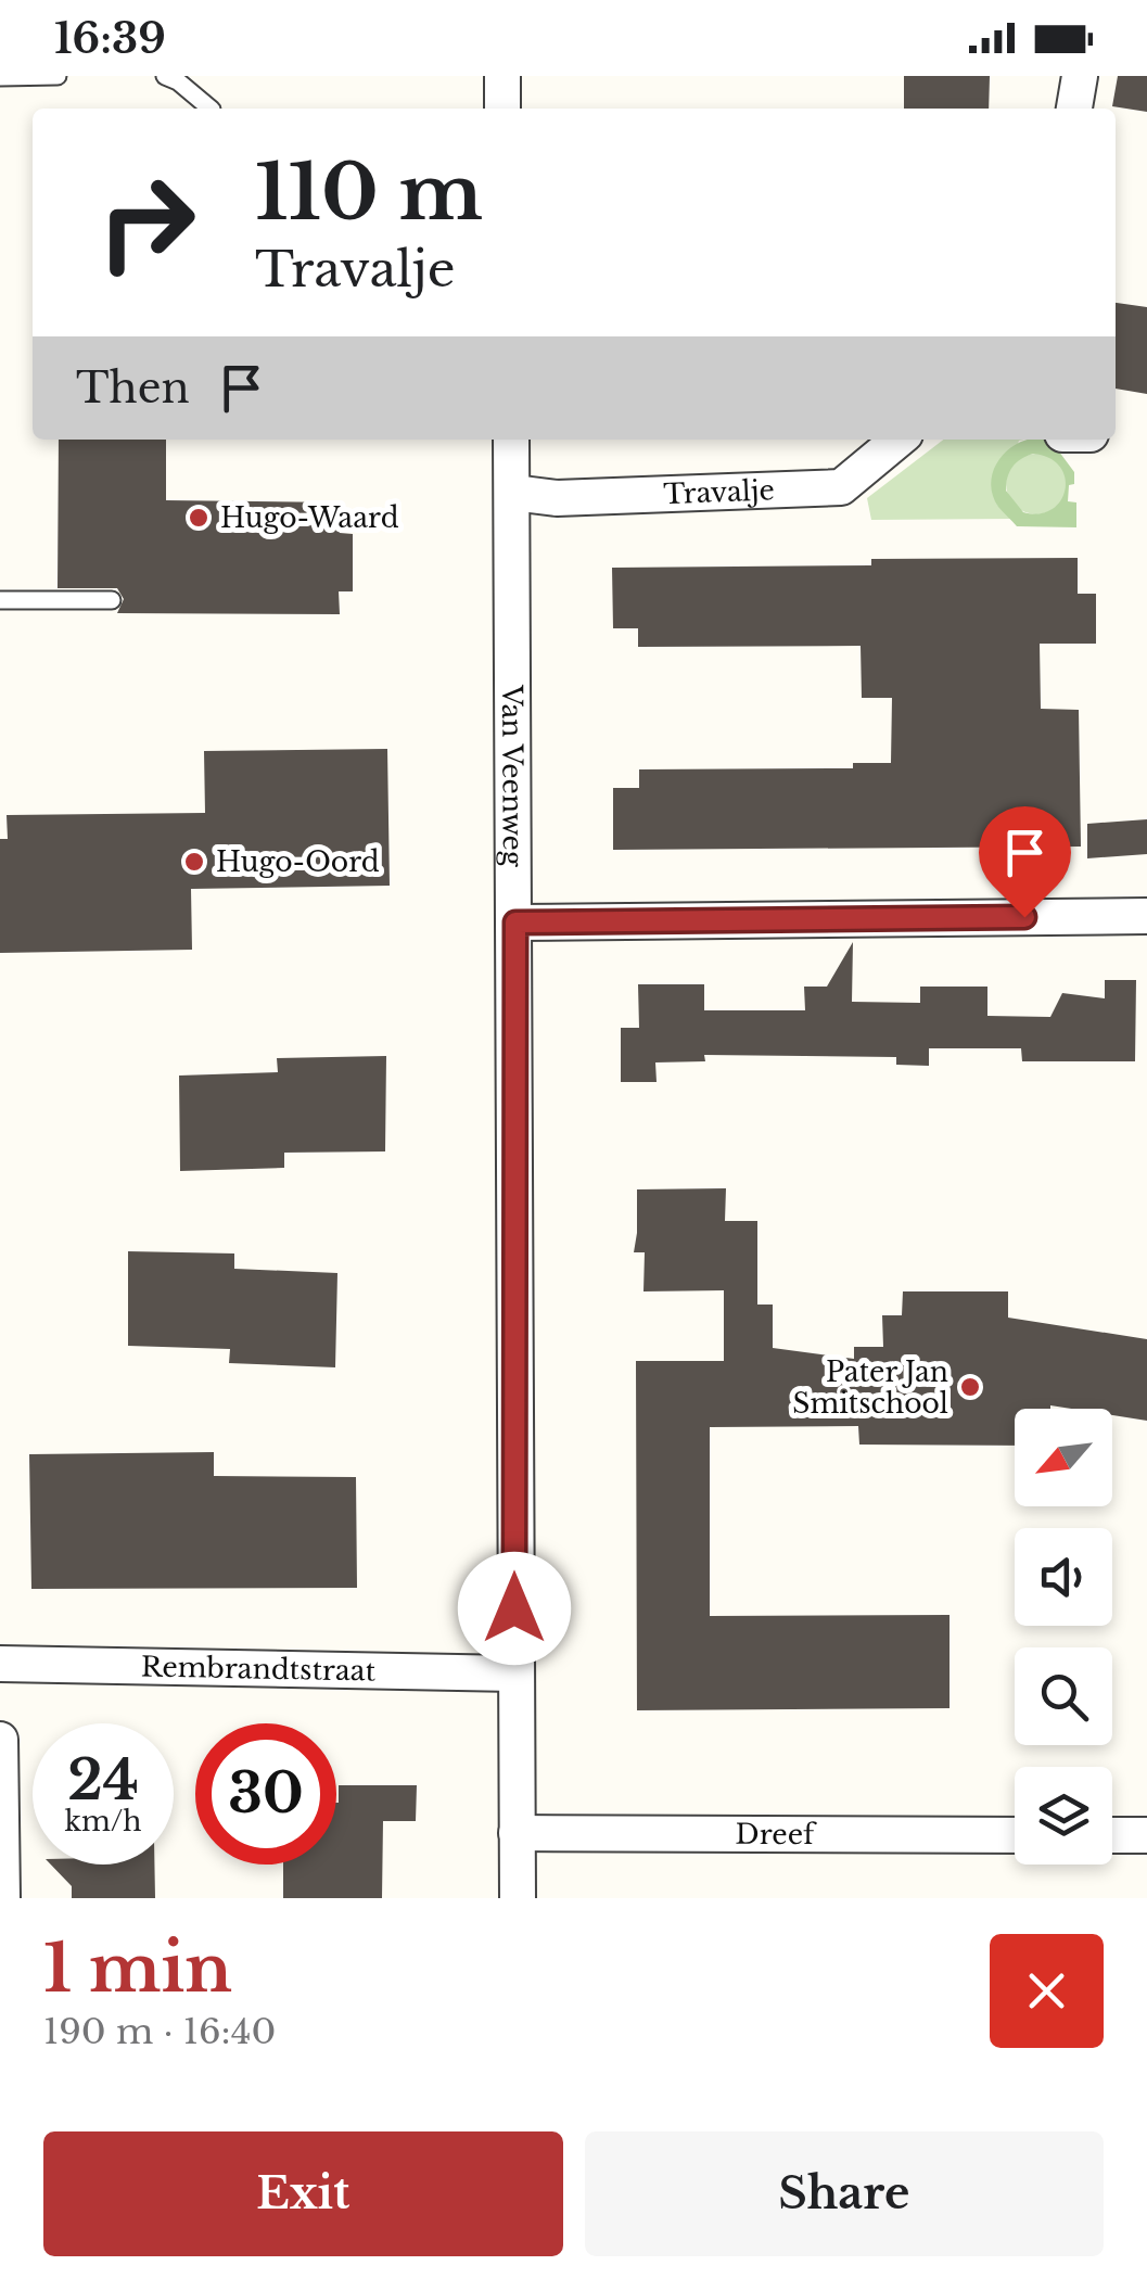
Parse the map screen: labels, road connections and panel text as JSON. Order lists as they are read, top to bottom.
{
  "streets": {
    "street": [
      "Travalje",
      "Van Veenweg",
      "Rembrandtstraat",
      "Dreef"
    ]
  },
  "crossings": [
    ["Travalje", "Van Veenweg"],
    ["Van Veenweg", "Rembrandtstraat"],
    ["Van Veenweg", "Dreef"]
  ],
  "places": ["Hugo-Waard", "Hugo-Oord", "Pater Jan Smitschool"],
  "north": "bottom left",
  "page": {
    "status": "16:39",
    "turn": ["110 m", "Travalje"],
    "then": "Then",
    "speed": "24 km/h",
    "limit": "30",
    "heading": ["1 min", "190 m · 16:40"],
    "buttons": ["Exit", "Share"]
  }
}
